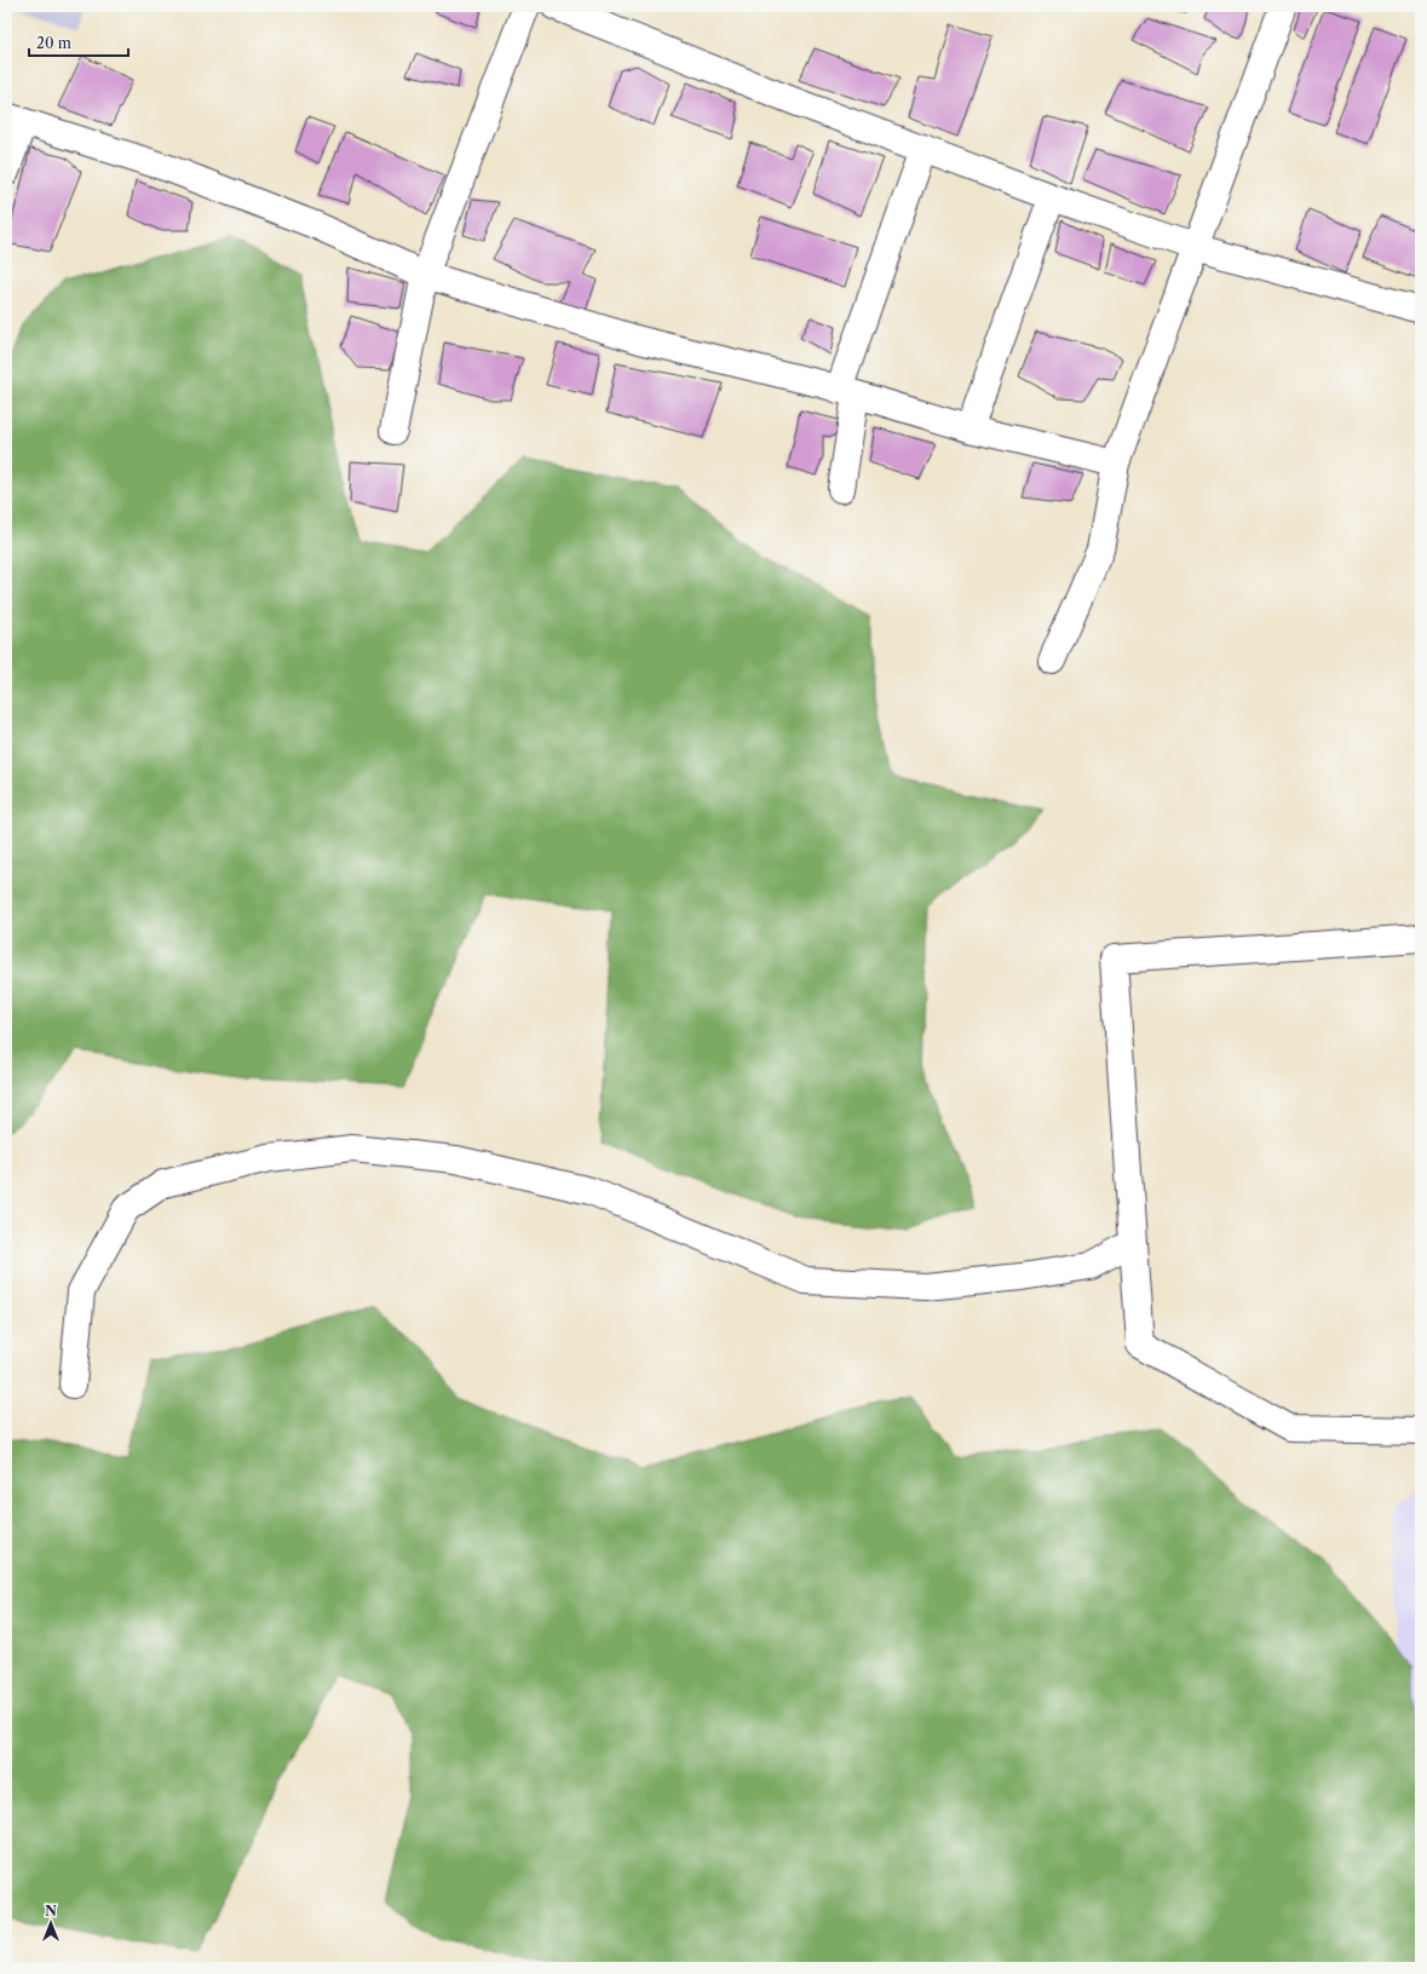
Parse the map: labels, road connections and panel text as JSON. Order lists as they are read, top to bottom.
{
  "scale_bar": "20 m",
  "north": "top"
}
